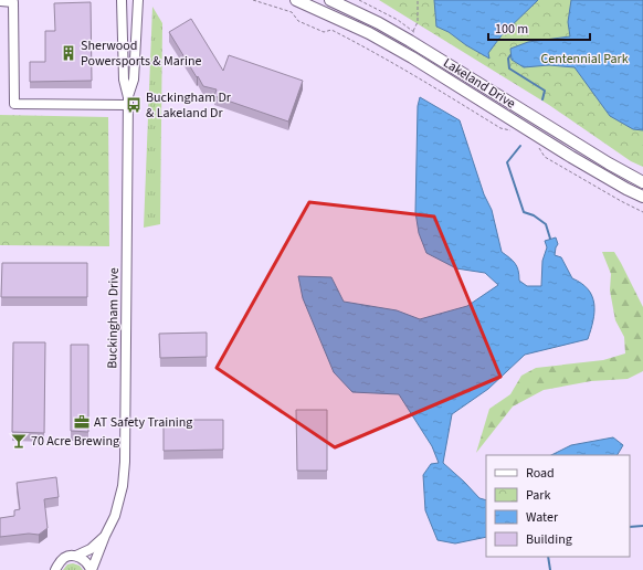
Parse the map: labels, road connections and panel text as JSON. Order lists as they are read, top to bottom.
{
  "streets": {
    "main road": ["Lakeland Drive"],
    "street": ["Buckingham Drive"]
  },
  "parks": ["Centennial Park"],
  "places": {
    "building": ["Sherwood Powersports & Marine"],
    "bus stop": ["Buckingham Dr & Lakeland Dr"],
    "office": ["AT Safety Training"],
    "bar": ["70 Acre Brewing"]
  },
  "legend": [
    "Road",
    "Park",
    "Water",
    "Building"
  ],
  "scale_bar": "100 m"
}
